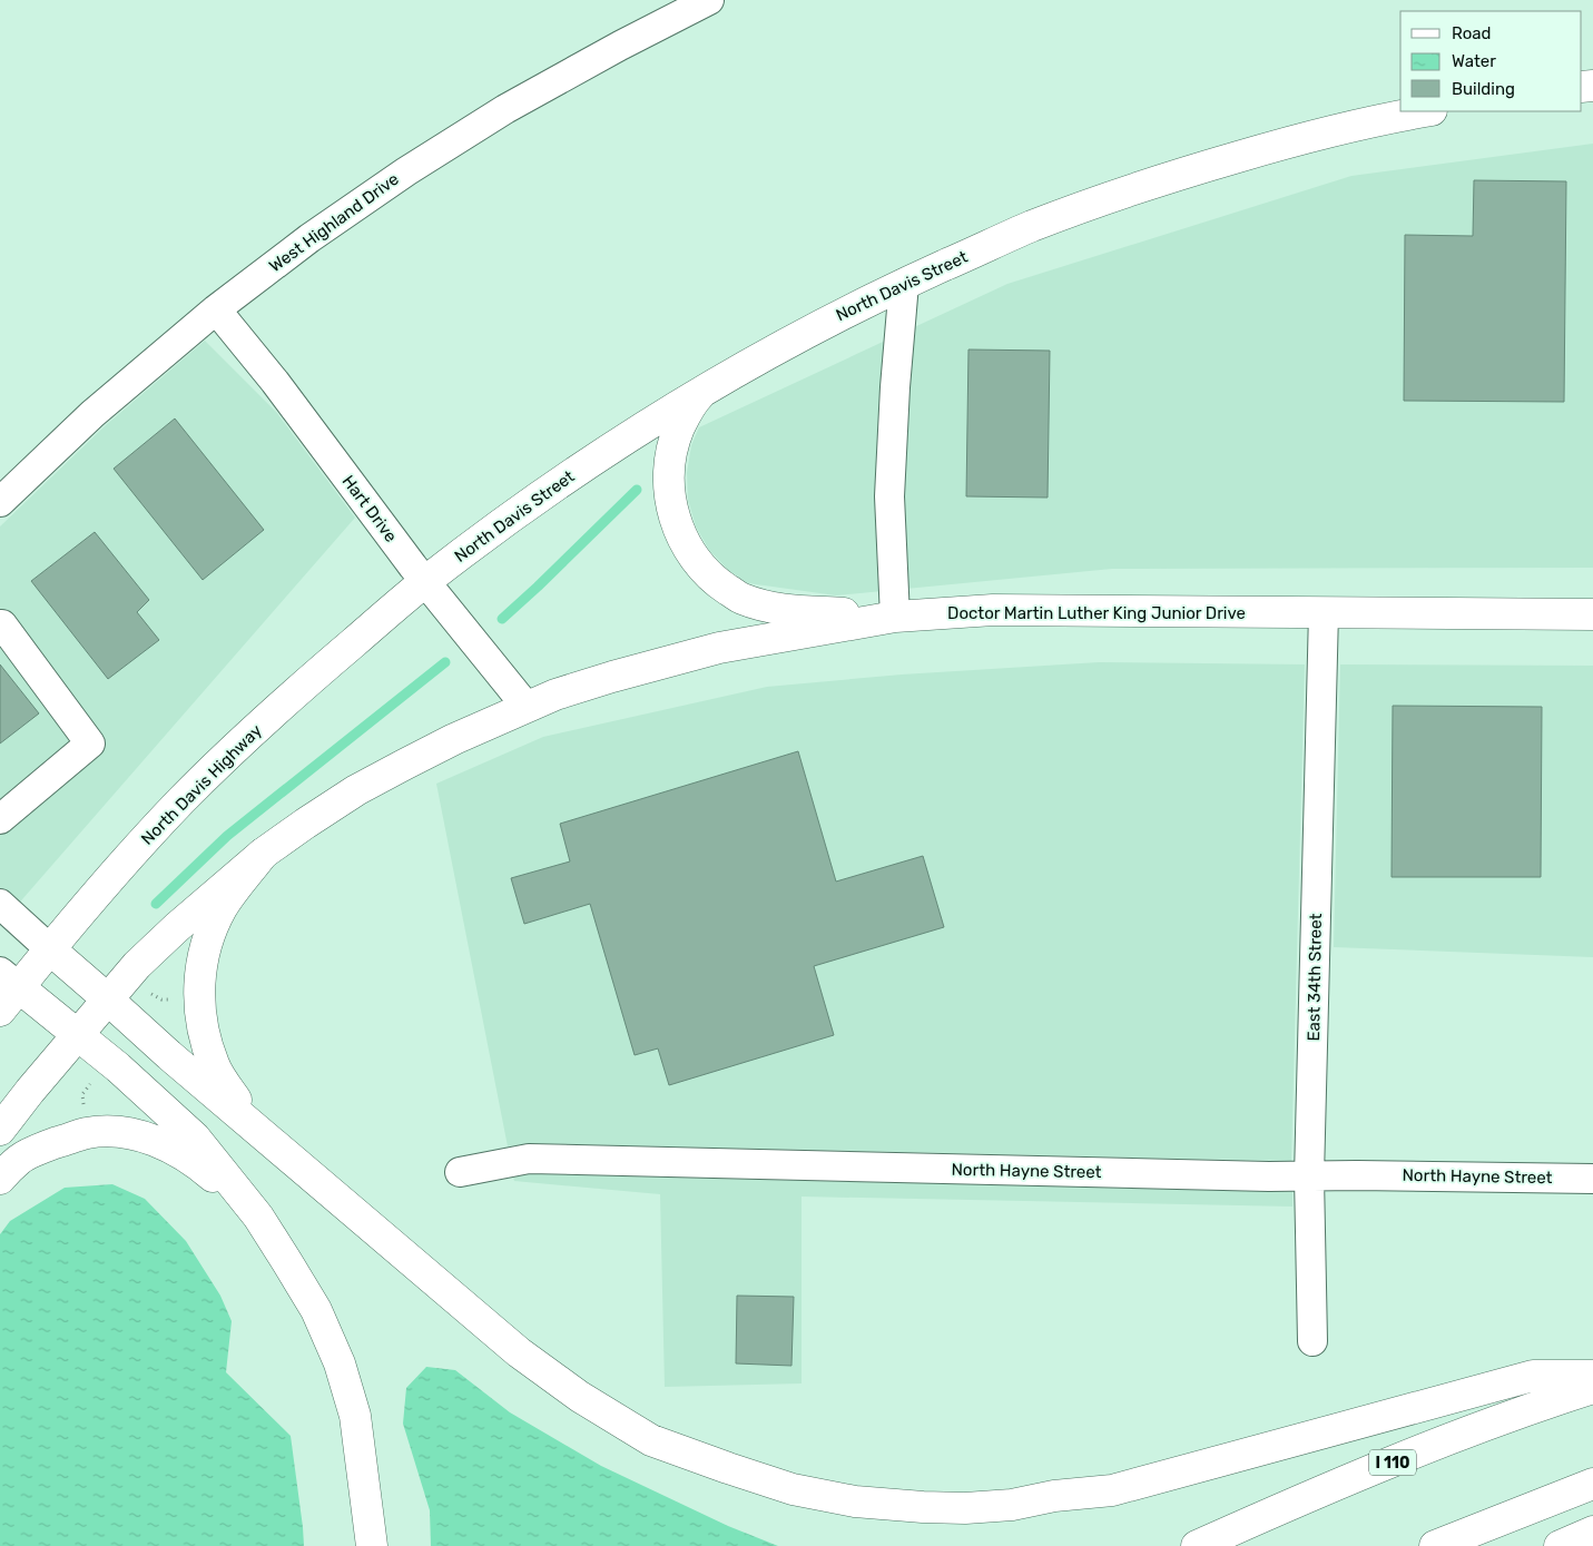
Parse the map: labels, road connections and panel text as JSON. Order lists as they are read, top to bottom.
{
  "streets": {
    "main road": [
      "North Davis Street",
      "Doctor Martin Luther King Junior Drive",
      "North Davis Highway",
      "I 110"
    ],
    "street": [
      "West Highland Drive",
      "Hart Drive",
      "East 34th Street",
      "North Hayne Street"
    ]
  },
  "crossings": [
    ["West Highland Drive", "Hart Drive"],
    ["North Davis Street", "Hart Drive"],
    ["North Davis Street", "North Davis Highway"],
    ["Hart Drive", "Doctor Martin Luther King Junior Drive"],
    ["Hart Drive", "North Davis Highway"],
    ["Doctor Martin Luther King Junior Drive", "East 34th Street"],
    ["East 34th Street", "North Hayne Street"]
  ],
  "legend": ["Road", "Water", "Building"]
}
